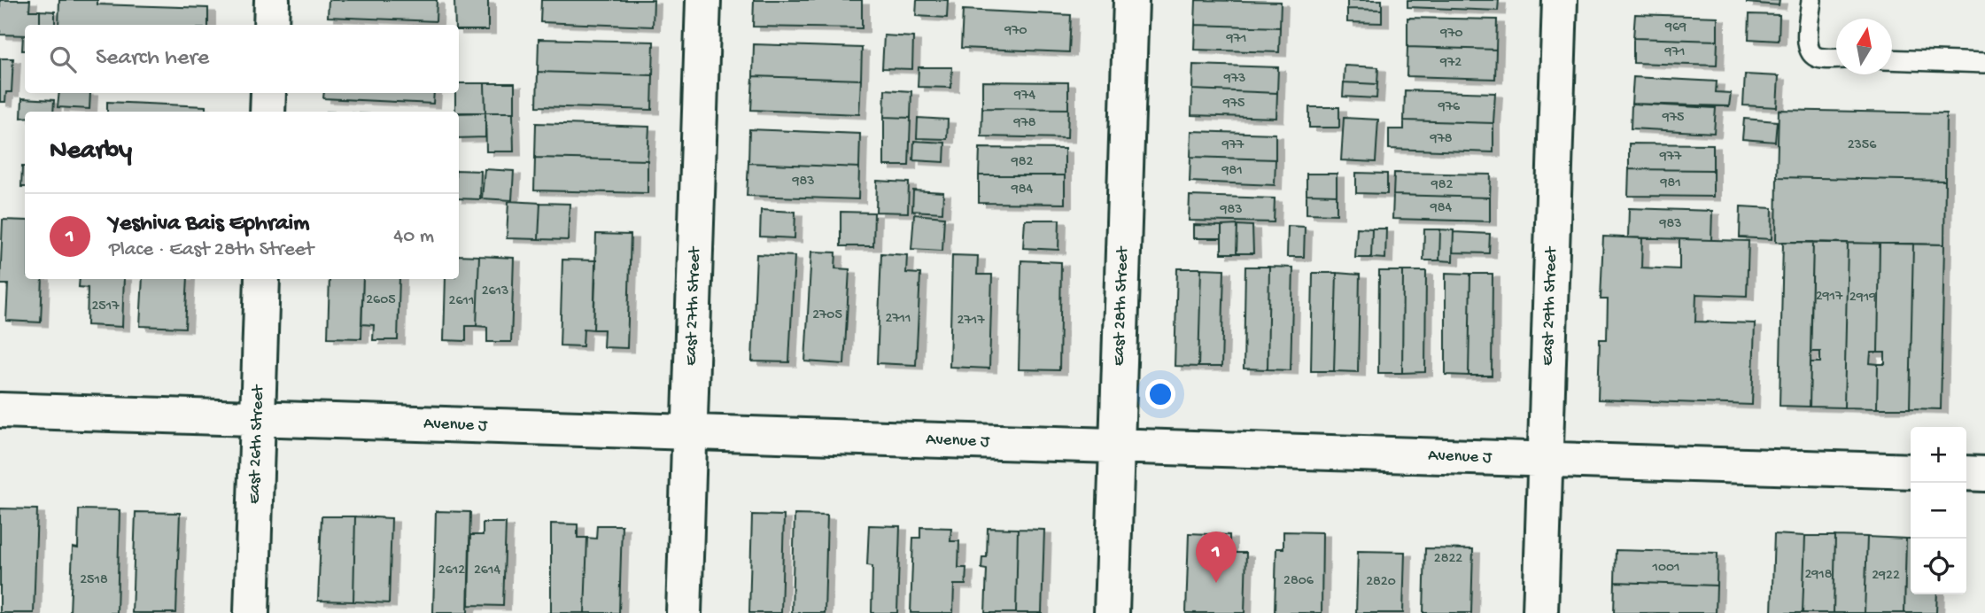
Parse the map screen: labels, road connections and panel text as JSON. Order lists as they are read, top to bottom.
{
  "streets": {
    "street": [
      "East 27th Street",
      "East 28th Street",
      "East 29th Street",
      "Avenue J",
      "East 26th Street"
    ]
  },
  "crossings": [
    ["East 27th Street", "Avenue J"],
    ["East 28th Street", "Avenue J"],
    ["East 29th Street", "Avenue J"],
    ["Avenue J", "East 26th Street"]
  ],
  "house_numbers": [
    "969",
    "970",
    "970",
    "971",
    "971",
    "972",
    "973",
    "974",
    "975",
    "976",
    "975",
    "978",
    "978",
    "977",
    "2356",
    "977",
    "982",
    "981",
    "983",
    "981",
    "982",
    "984",
    "984",
    "983",
    "983",
    "2613",
    "2917",
    "2919",
    "2605",
    "2611",
    "2517",
    "2705",
    "2711",
    "2717",
    "2822",
    "1001",
    "2612",
    "2614",
    "2918",
    "2922",
    "2518",
    "2806",
    "2820"
  ],
  "north": "top",
  "page": {
    "search": "Search here",
    "heading": "Nearby",
    "list": [
      {
        "mark": "1",
        "name": "Yeshiva Bais Ephraim",
        "note": "Place · East 28th Street",
        "value": "40 m"
      }
    ],
    "map_buttons": ["+", "−"],
    "pins": "1"
  }
}
